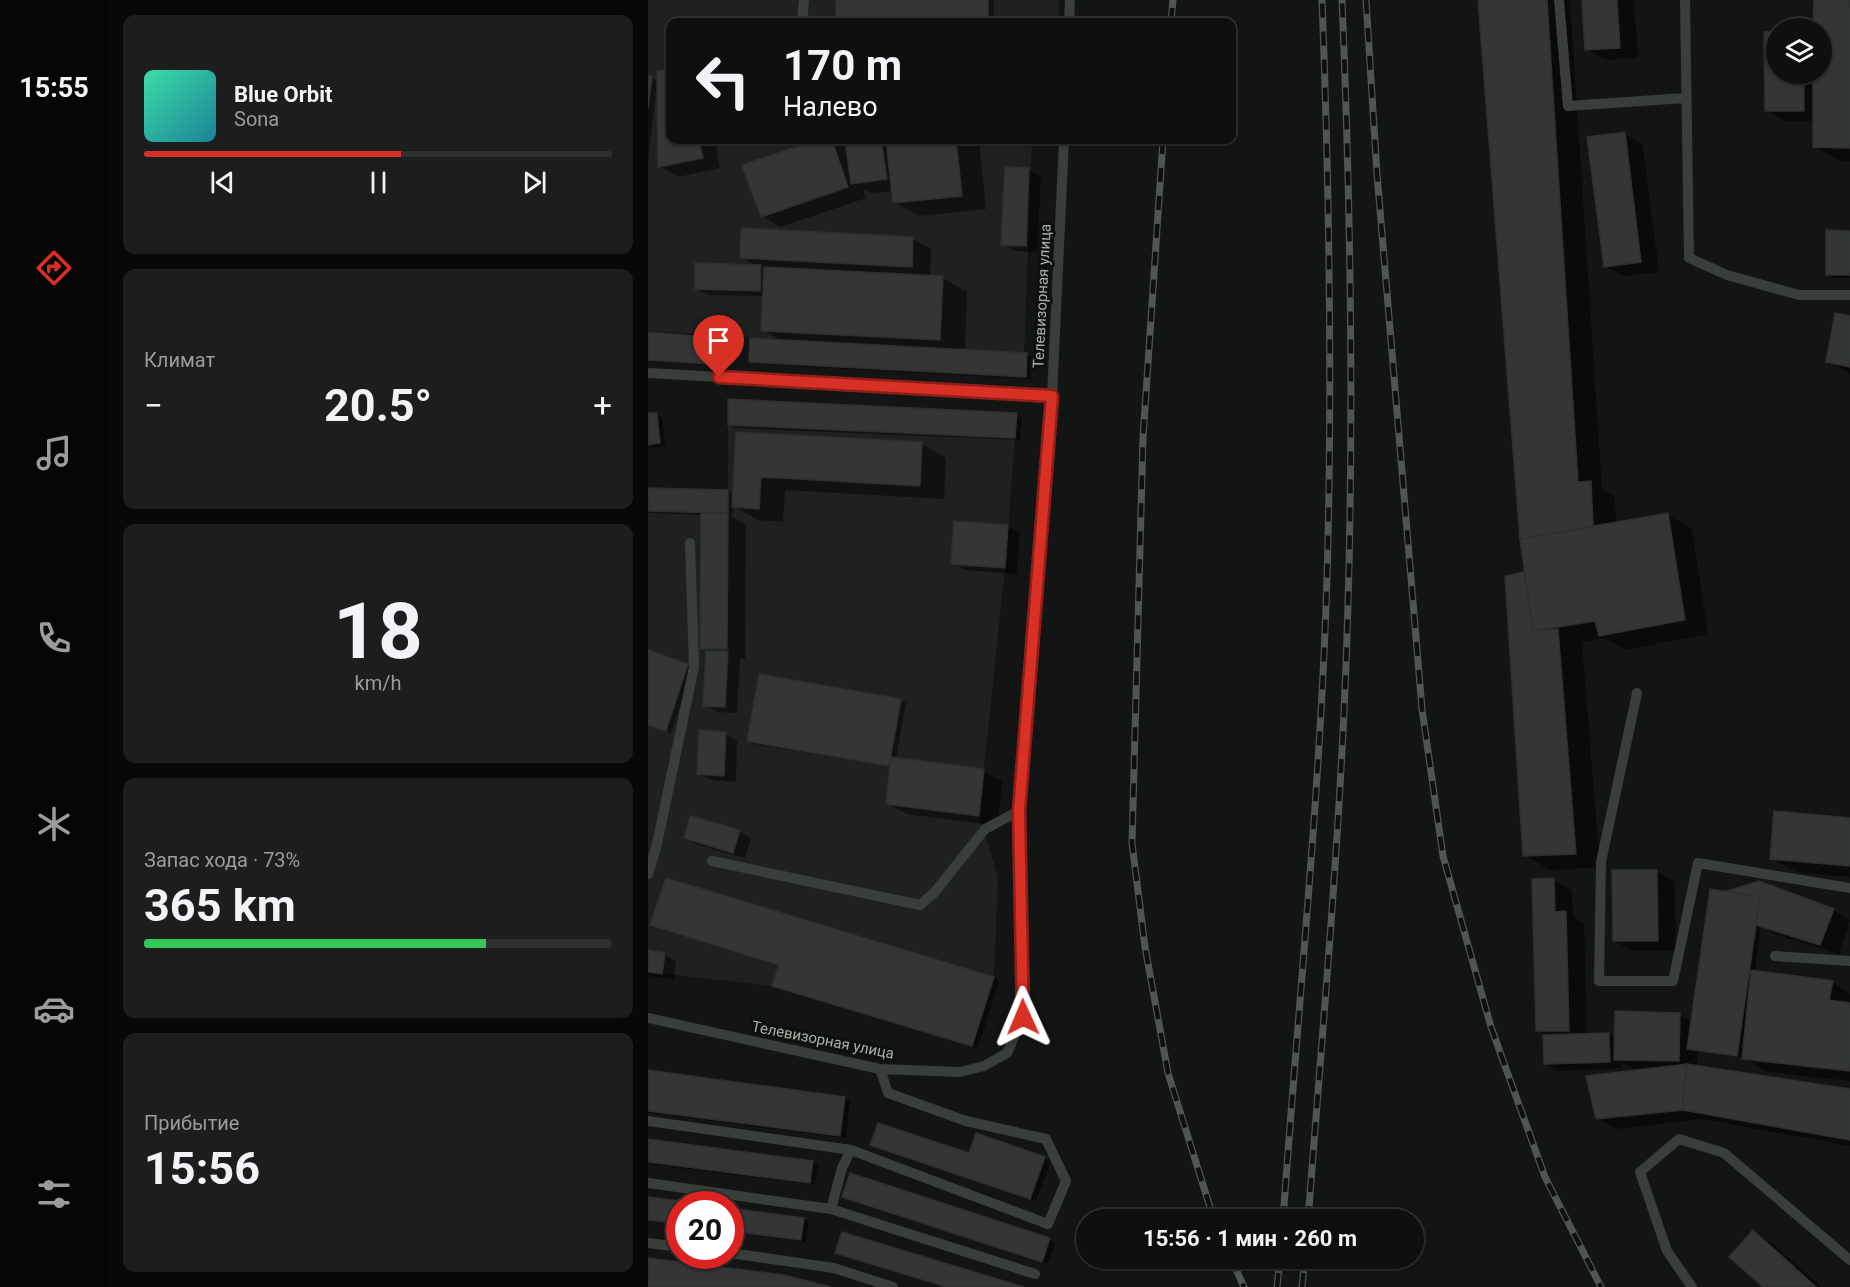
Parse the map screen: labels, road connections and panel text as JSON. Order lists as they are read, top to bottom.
{
  "streets": {
    "lane": ["Телевизорная улица"]
  },
  "page": {
    "tabs": "15:55",
    "turn": ["170 m", "Налево"],
    "song": ["Blue Orbit", "Sona"],
    "tile": [
      "Климат",
      ["18", "km/h"],
      ["Запас хода · 73%", "365 km"],
      ["Прибытие", "15:56"]
    ],
    "heat": ["−", "20.5°", "+"],
    "limit": "20",
    "trip": "15:56 · 1 мин · 260 m"
  }
}
